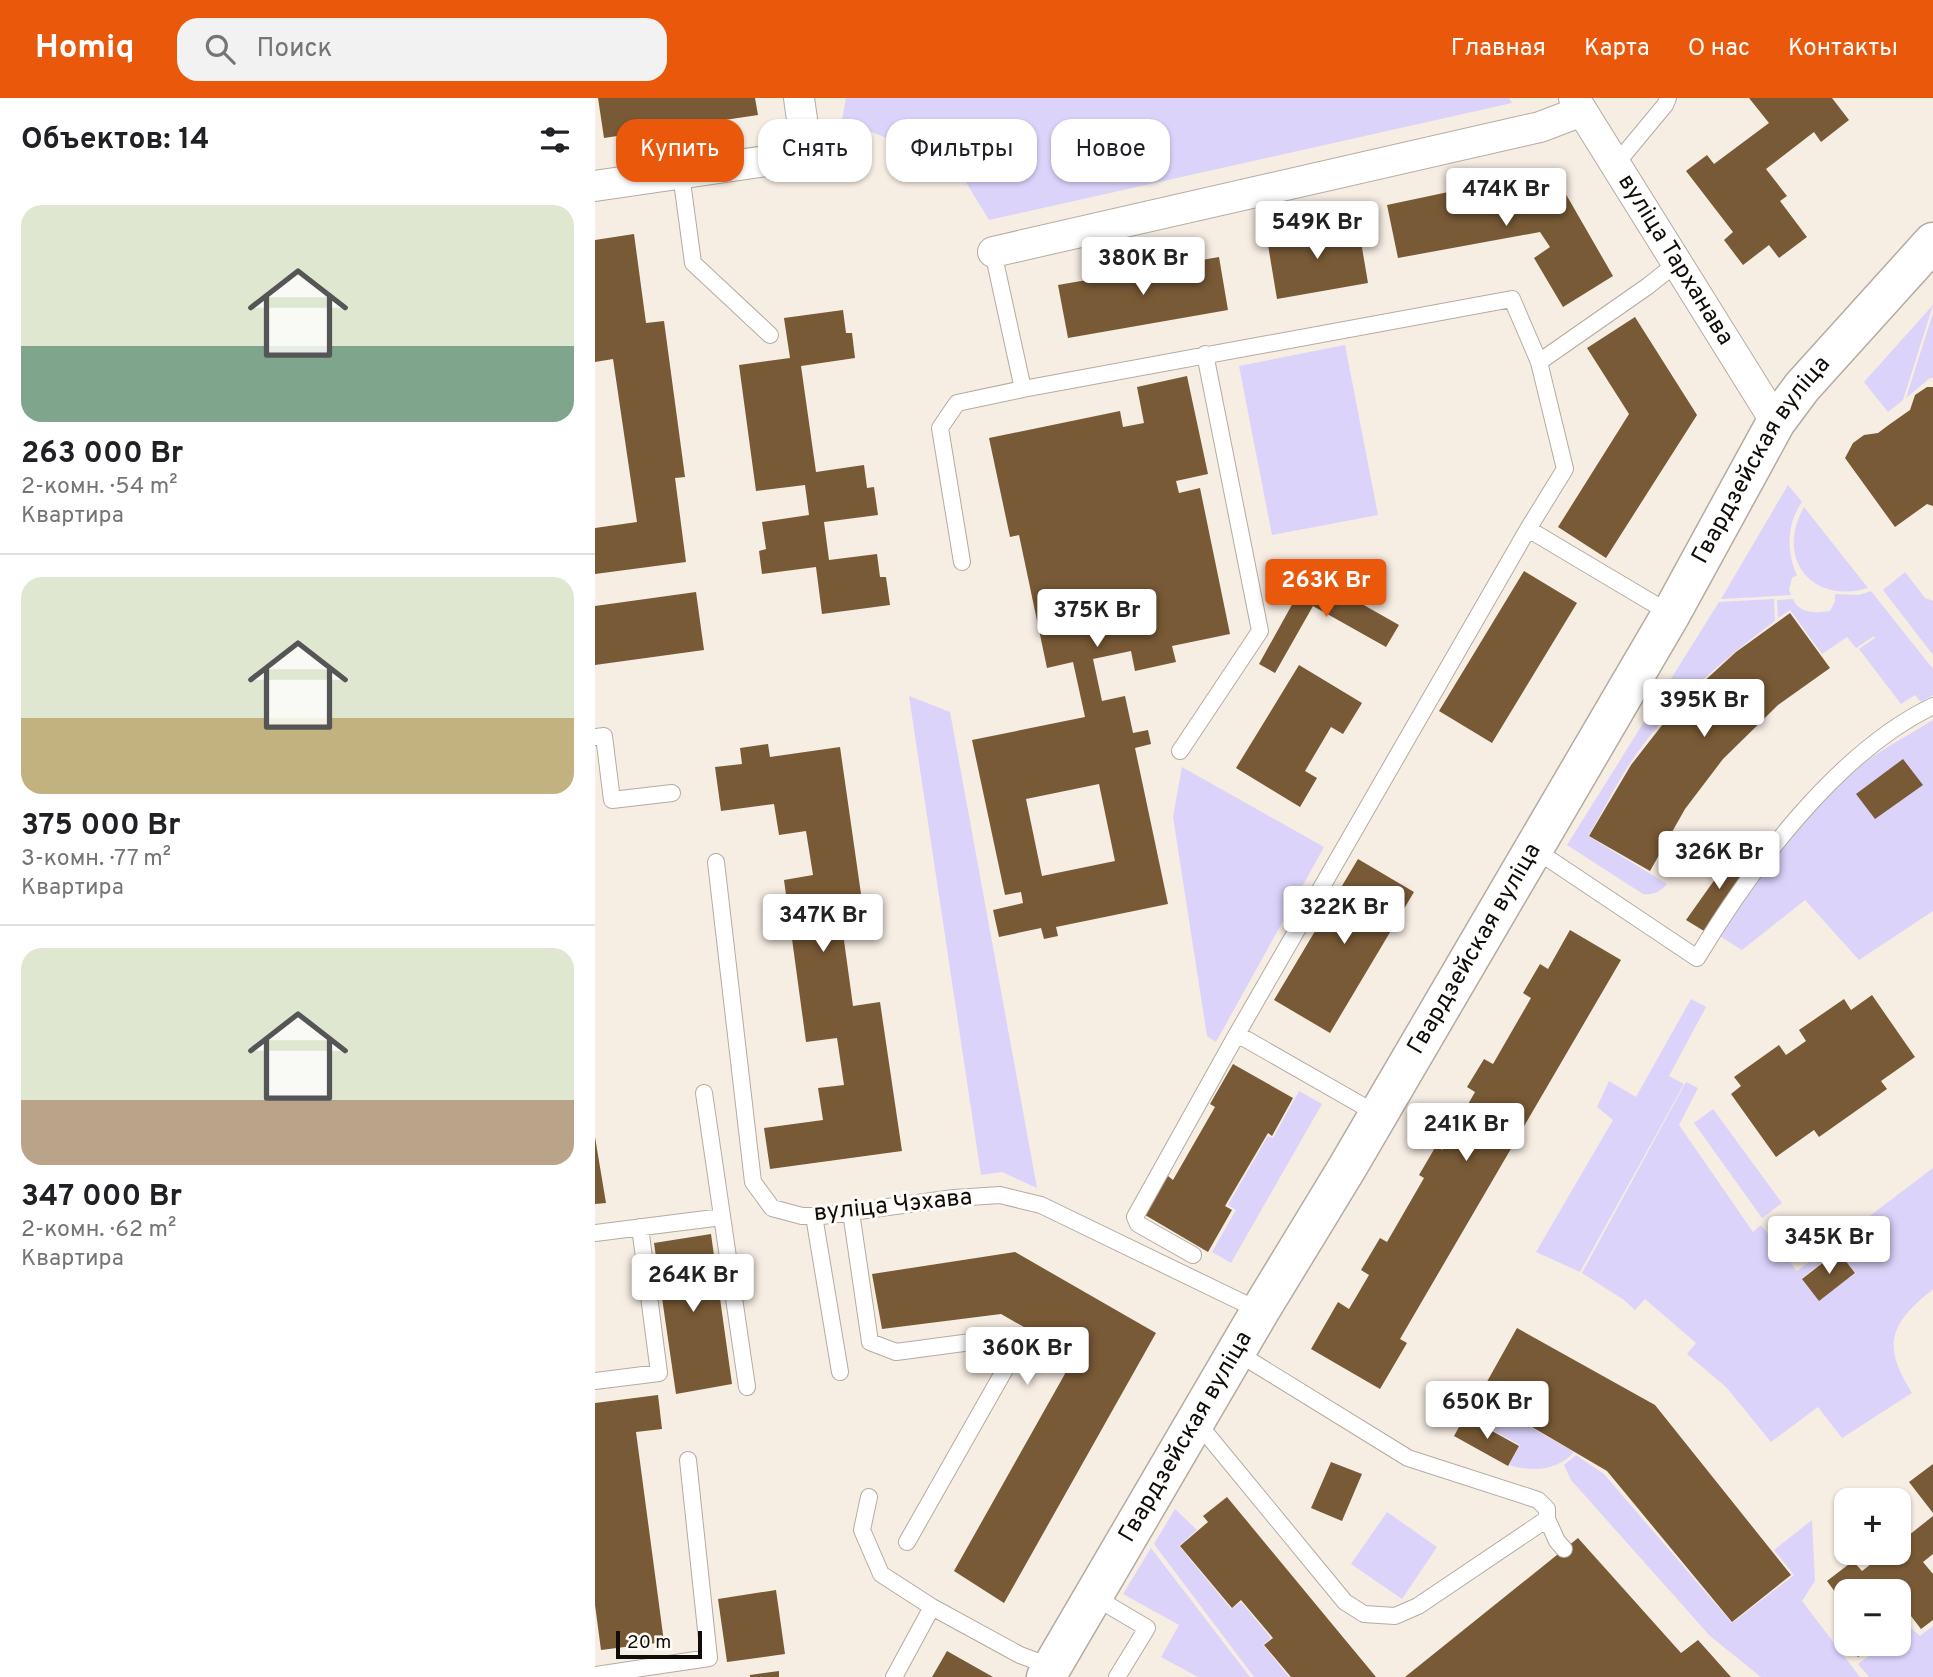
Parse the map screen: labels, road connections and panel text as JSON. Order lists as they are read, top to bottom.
{
  "streets": {
    "street": ["вуліца Тарханава", "Гвардзейская вуліца"],
    "lane": ["вуліца Чэхава"]
  },
  "crossings": [
    ["вуліца Тарханава", "Гвардзейская вуліца"],
    ["Гвардзейская вуліца", "вуліца Чэхава"]
  ],
  "scale_bar": "20 m",
  "page": {
    "header": "Homiq",
    "search": "Поиск",
    "nav": [
      "Главная",
      "Карта",
      "О нас",
      "Контакты"
    ],
    "heading": "Объектов: 14",
    "chip": [
      "Купить",
      "Снять",
      "Фильтры",
      "Новое"
    ],
    "price": [
      "474K Br",
      "549K Br",
      "380K Br",
      "263K Br",
      "375K Br",
      "395K Br",
      "326K Br",
      "322K Br",
      "347K Br",
      "241K Br",
      "345K Br",
      "264K Br",
      "360K Br",
      "650K Br"
    ],
    "list": [
      {
        "name": "263 000 Br",
        "note": "2-комн. · 54 m² · Квартира"
      },
      {
        "name": "375 000 Br",
        "note": "3-комн. · 77 m² · Квартира"
      },
      {
        "name": "347 000 Br",
        "note": "2-комн. · 62 m² · Квартира"
      }
    ],
    "map_buttons": ["+", "−"],
    "scale": "20 m"
  }
}
